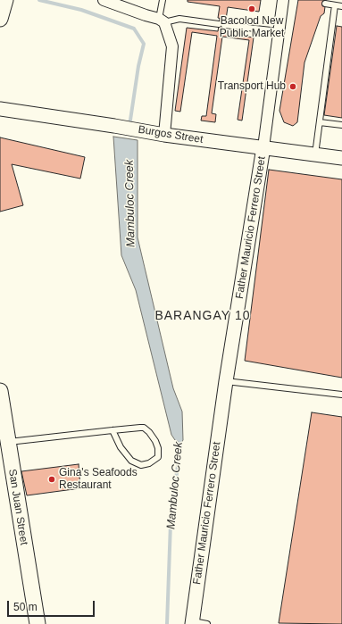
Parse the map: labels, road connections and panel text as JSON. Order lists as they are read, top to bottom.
{
  "streets": {
    "main road": ["San Juan Street"],
    "street": ["Burgos Street", "Father Mauricio Ferrero Street"]
  },
  "crossings": [
    ["Burgos Street", "Father Mauricio Ferrero Street"]
  ],
  "districts": ["BARANGAY 10"],
  "water": ["Mambuloc Creek"],
  "places": ["Bacolod New Public Market", "Transport Hub", "Gina's Seafoods Restaurant"],
  "scale_bar": "50 m"
}
